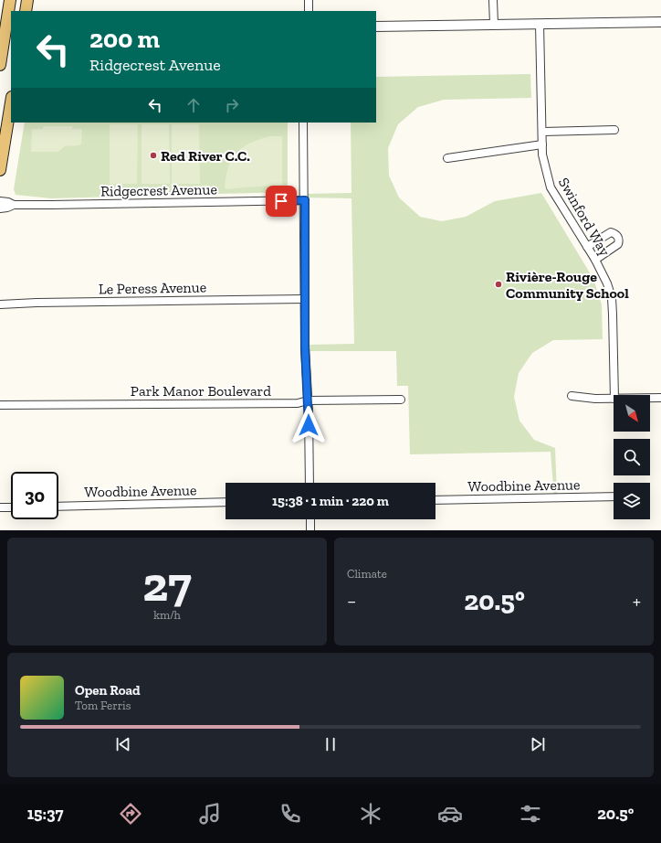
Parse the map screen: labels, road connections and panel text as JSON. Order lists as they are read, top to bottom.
{
  "streets": {
    "street": [
      "Ridgecrest Avenue",
      "Swinford Way",
      "Le Peress Avenue",
      "Park Manor Boulevard",
      "Woodbine Avenue"
    ]
  },
  "places": ["Red River C.C.", "Rivière-Rouge Community School"],
  "north": "bottom right",
  "page": {
    "turn": ["200 m", "Ridgecrest Avenue"],
    "limit": "30",
    "trip": "15:38 · 1 min · 220 m",
    "tile": [
      ["27", "km/h"],
      "Climate"
    ],
    "heat": ["−", "20.5°", "+"],
    "song": ["Open Road", "Tom Ferris"],
    "tabs": ["15:37", "20.5°"]
  }
}
